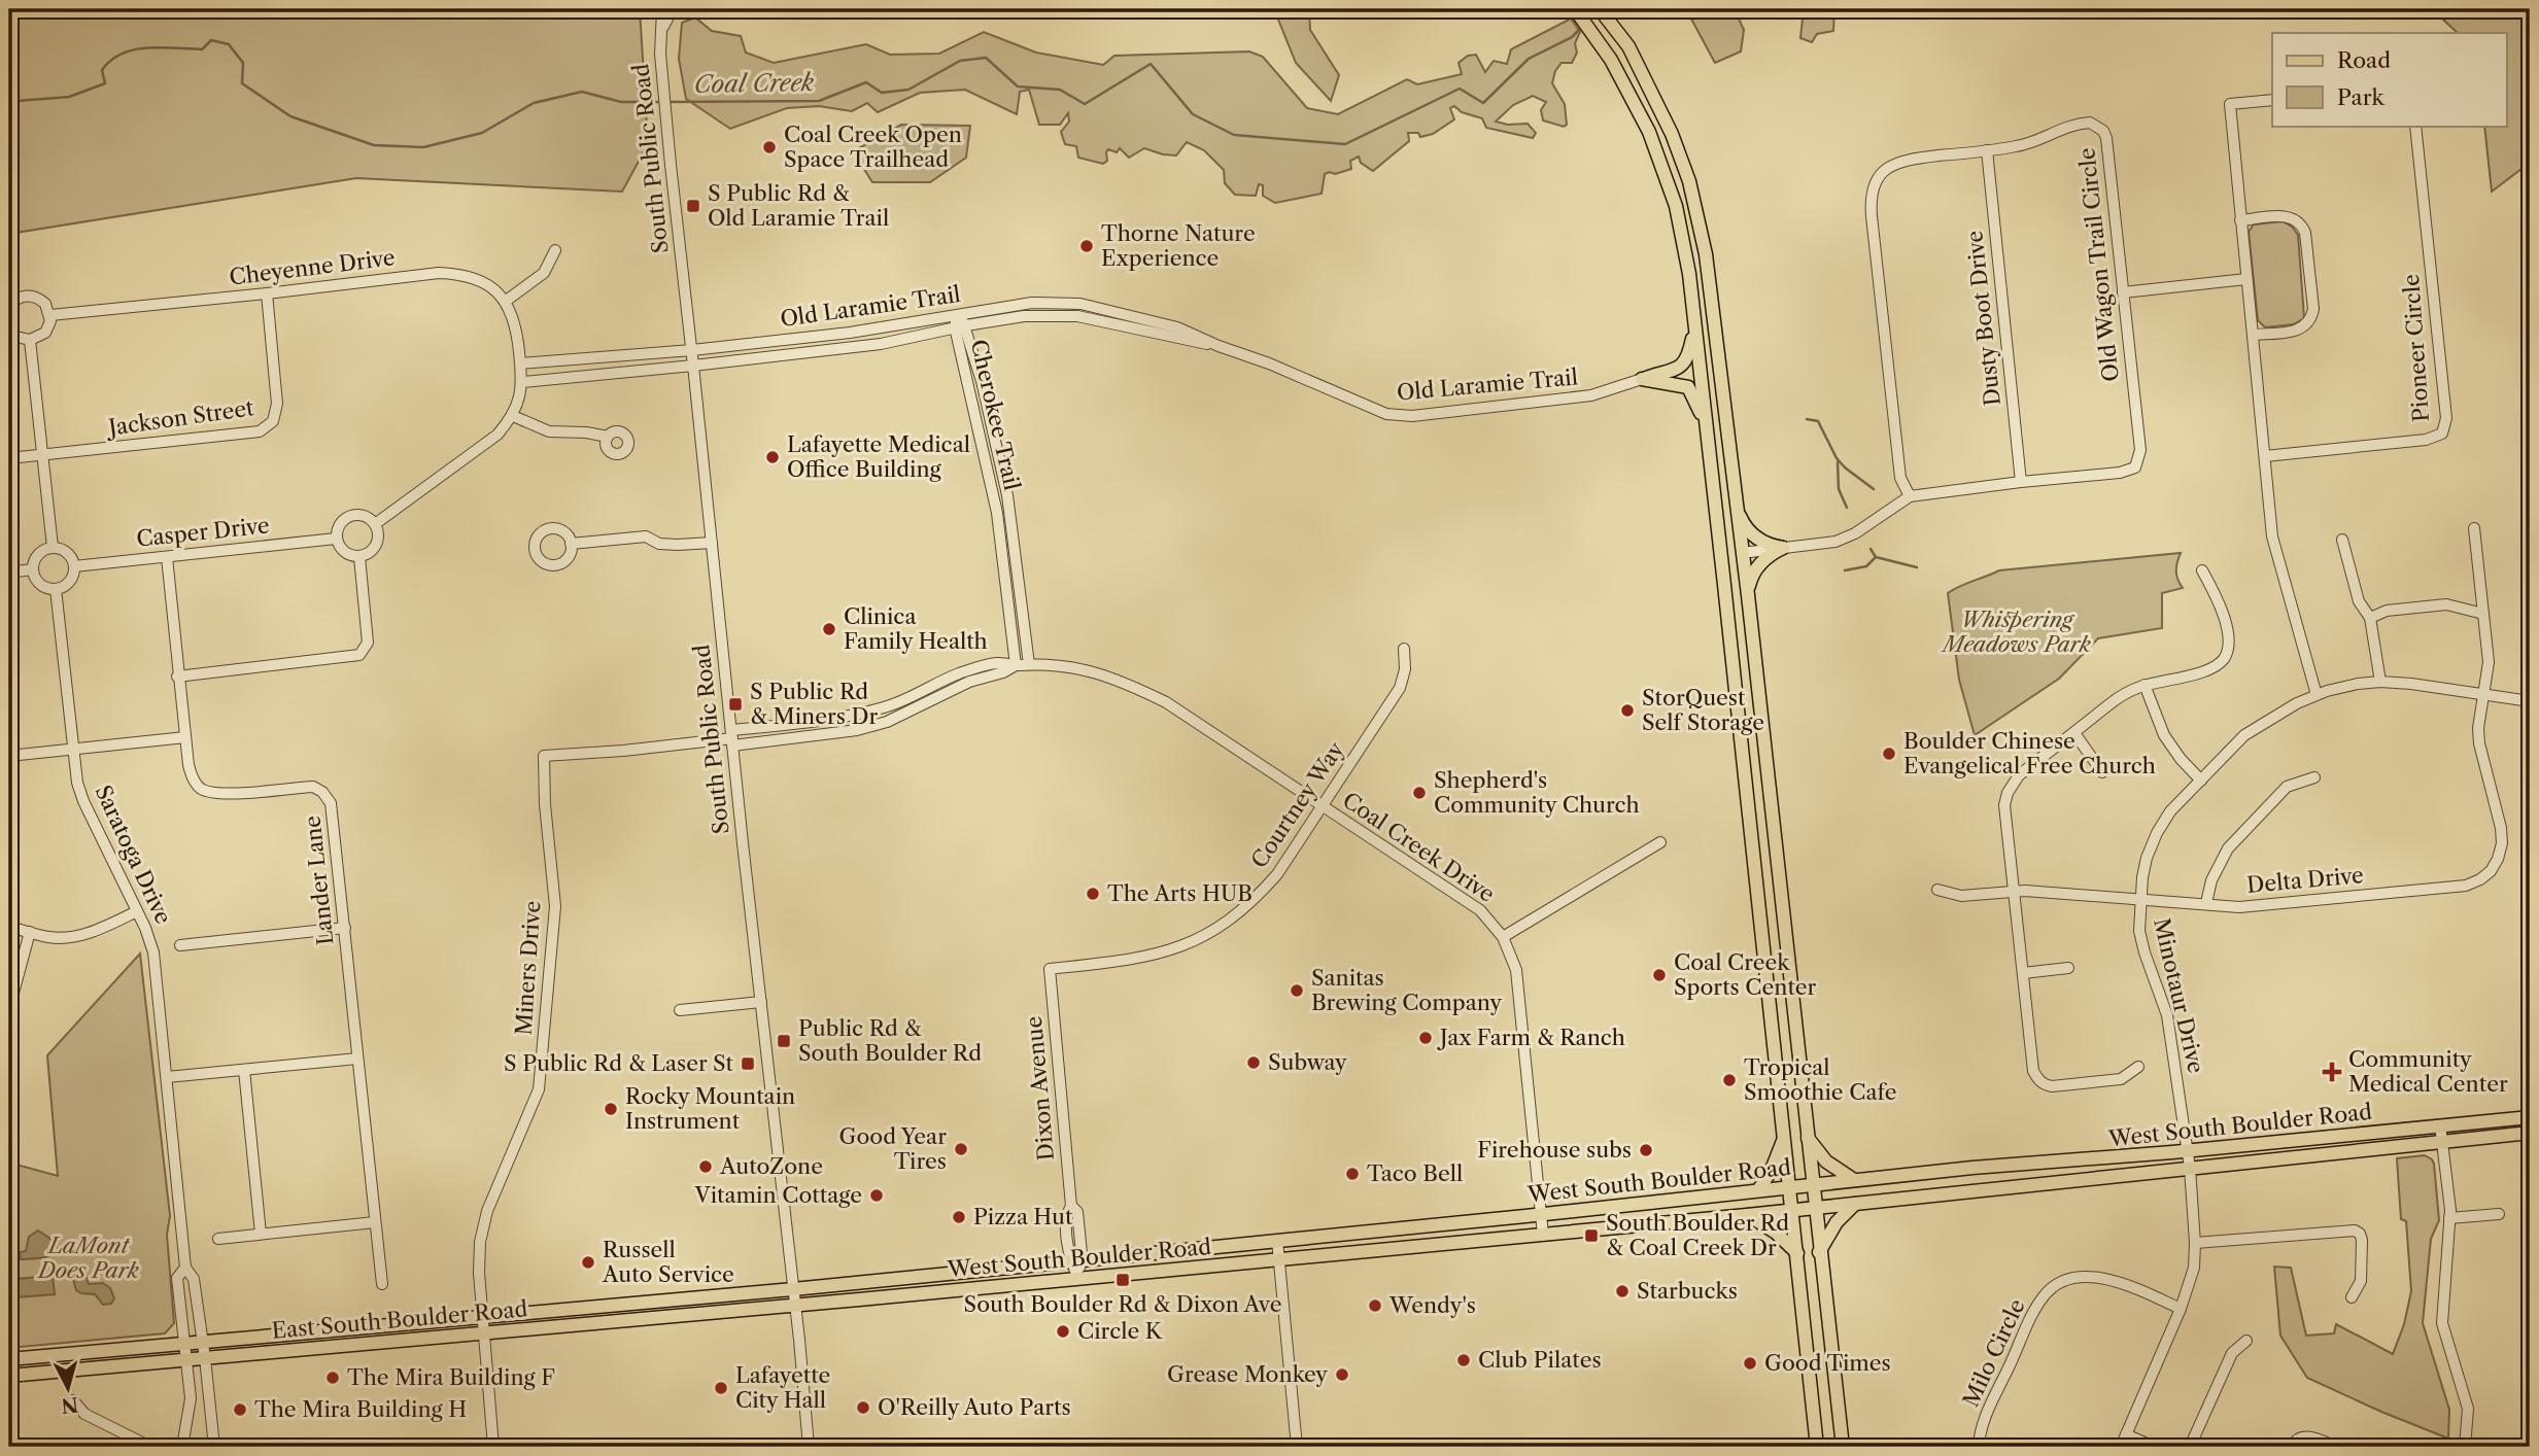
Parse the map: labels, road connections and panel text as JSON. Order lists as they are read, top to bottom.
{
  "streets": {
    "main road": ["West South Boulder Road", "East South Boulder Road"],
    "street": [
      "South Public Road",
      "Old Wagon Trail Circle",
      "Cheyenne Drive",
      "Old Laramie Trail",
      "Dusty Boot Drive",
      "Pioneer Circle",
      "Cherokee Trail",
      "Jackson Street",
      "Casper Drive",
      "Courtney Way",
      "Coal Creek Drive",
      "Saratoga Drive",
      "Lander Lane",
      "Delta Drive",
      "Miners Drive",
      "Minotaur Drive",
      "Dixon Avenue",
      "Milo Circle"
    ]
  },
  "crossings": [
    ["South Public Road", "Old Laramie Trail"],
    ["South Public Road", "Coal Creek Drive"],
    ["South Public Road", "Miners Drive"],
    ["South Public Road", "West South Boulder Road"],
    ["South Public Road", "East South Boulder Road"],
    ["Old Wagon Trail Circle", "Dusty Boot Drive"],
    ["Cheyenne Drive", "Old Laramie Trail"],
    ["Cheyenne Drive", "Jackson Street"],
    ["Old Laramie Trail", "Cherokee Trail"],
    ["Cherokee Trail", "Coal Creek Drive"],
    ["Casper Drive", "Saratoga Drive"],
    ["Casper Drive", "Lander Lane"],
    ["Courtney Way", "Coal Creek Drive"],
    ["Courtney Way", "Dixon Avenue"],
    ["Coal Creek Drive", "Miners Drive"],
    ["Coal Creek Drive", "West South Boulder Road"],
    ["Saratoga Drive", "East South Boulder Road"],
    ["Delta Drive", "Minotaur Drive"],
    ["Miners Drive", "East South Boulder Road"],
    ["Minotaur Drive", "West South Boulder Road"],
    ["Minotaur Drive", "Milo Circle"],
    ["Dixon Avenue", "West South Boulder Road"],
    ["West South Boulder Road", "East South Boulder Road"]
  ],
  "water": ["Coal Creek"],
  "parks": ["Whispering Meadows Park", "LaMont Does Park"],
  "places": {
    "other": [
      "Coal Creek Open Space Trailhead",
      "Thorne Nature Experience",
      "Lafayette Medical Office Building",
      "Clinica Family Health",
      "StorQuest Self Storage",
      "Boulder Chinese Evangelical Free Church",
      "Shepherd's Community Church",
      "The Arts HUB",
      "Coal Creek Sports Center",
      "Sanitas Brewing Company",
      "Jax Farm & Ranch",
      "Subway",
      "Tropical Smoothie Cafe",
      "Rocky Mountain Instrument",
      "Good Year Tires",
      "Firehouse subs",
      "AutoZone",
      "Taco Bell",
      "Vitamin Cottage",
      "Pizza Hut",
      "Russell Auto Service",
      "Starbucks",
      "Wendy's",
      "Circle K",
      "Club Pilates",
      "Good Times",
      "Grease Monkey",
      "The Mira Building F",
      "Lafayette City Hall",
      "O'Reilly Auto Parts",
      "The Mira Building H"
    ],
    "transit": [
      "S Public Rd & Old Laramie Trail",
      "S Public Rd & Miners Dr",
      "Public Rd & South Boulder Rd",
      "S Public Rd & Laser St",
      "South Boulder Rd & Coal Creek Dr",
      "South Boulder Rd & Dixon Ave"
    ],
    "health": ["Community Medical Center"]
  },
  "legend": ["Road", "Park"],
  "north": "bottom"
}
